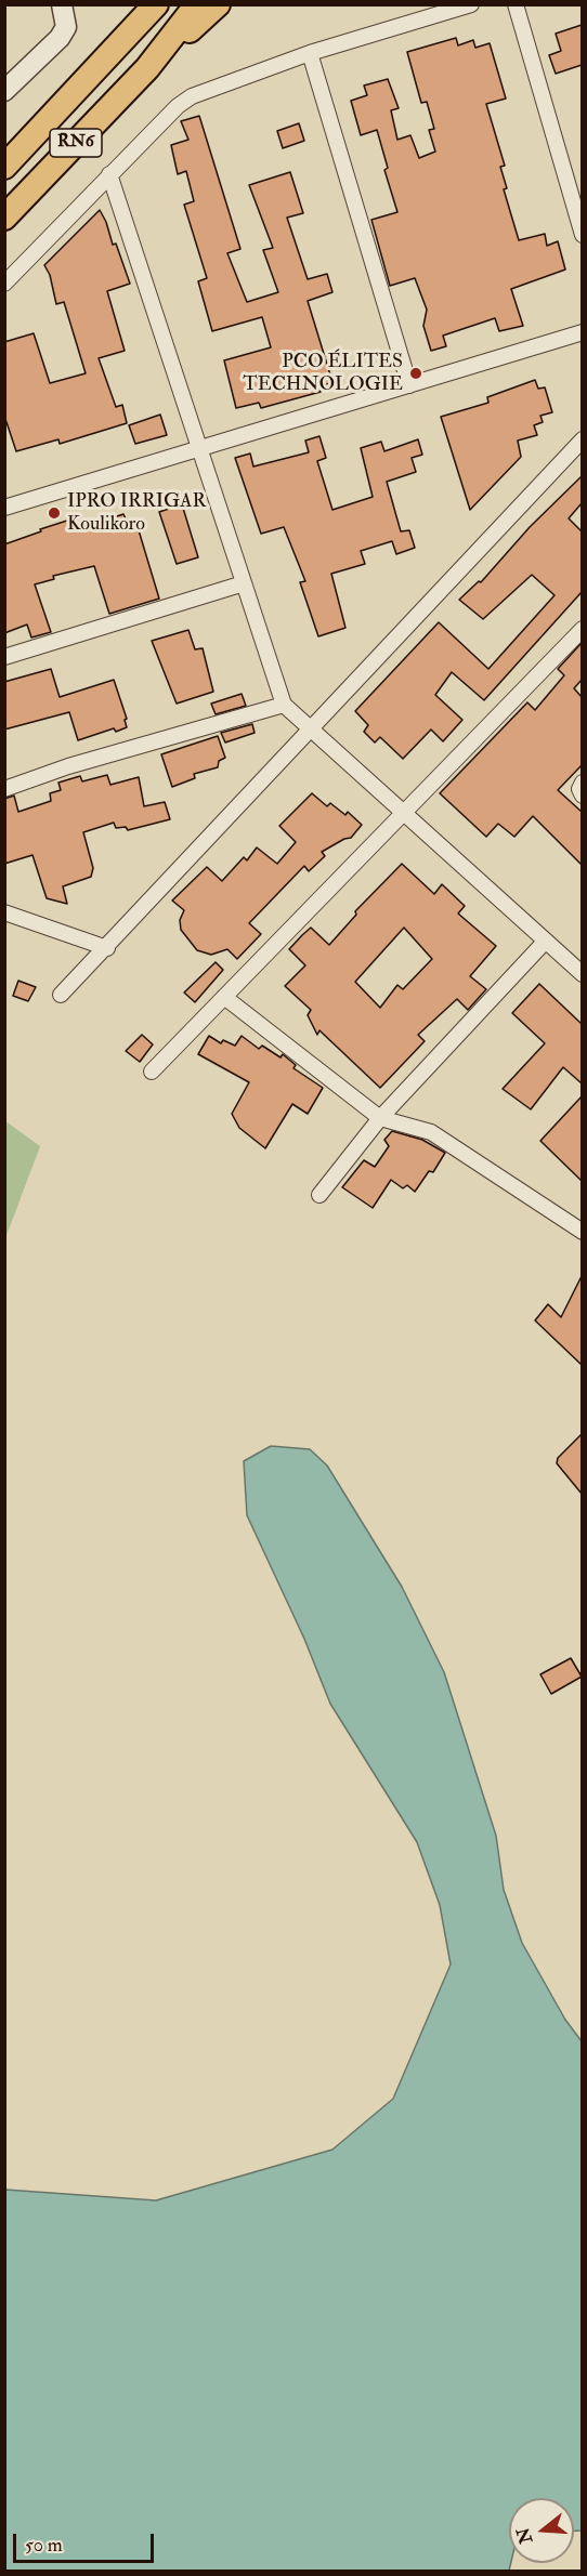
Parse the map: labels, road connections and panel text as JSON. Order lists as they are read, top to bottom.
{
  "streets": {
    "highway": ["RN6"]
  },
  "places": ["PCO ÉLITES TECHNOLOGIE", "IPRO IRRIGAR Koulikoro"],
  "scale_bar": "50 m",
  "north": "left"
}
